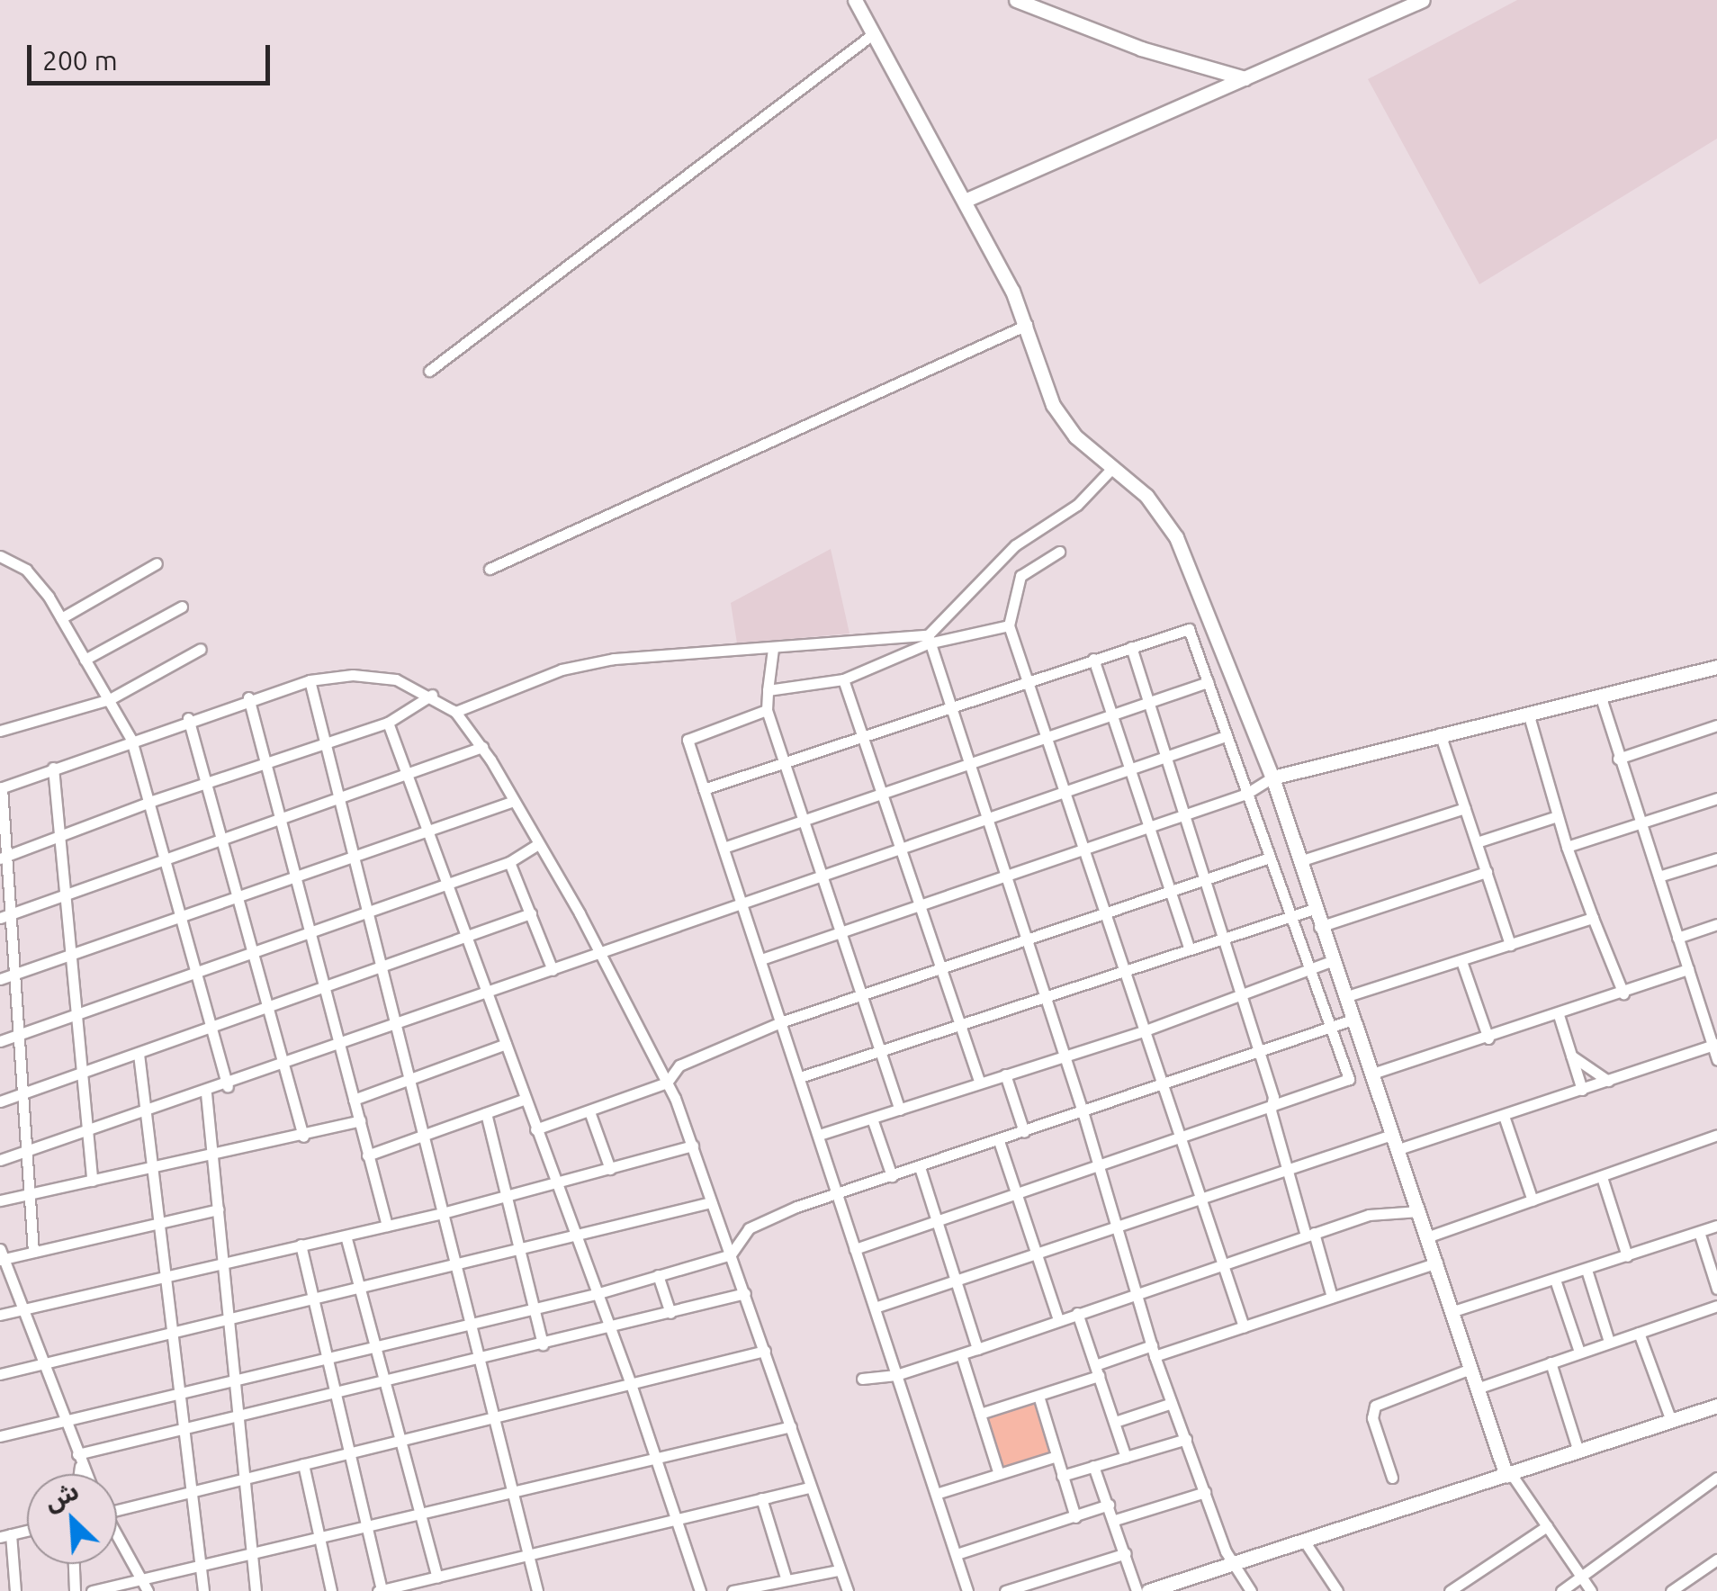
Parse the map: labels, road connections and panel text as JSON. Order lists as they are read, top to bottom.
{
  "scale_bar": "200 m",
  "north": "top left"
}
